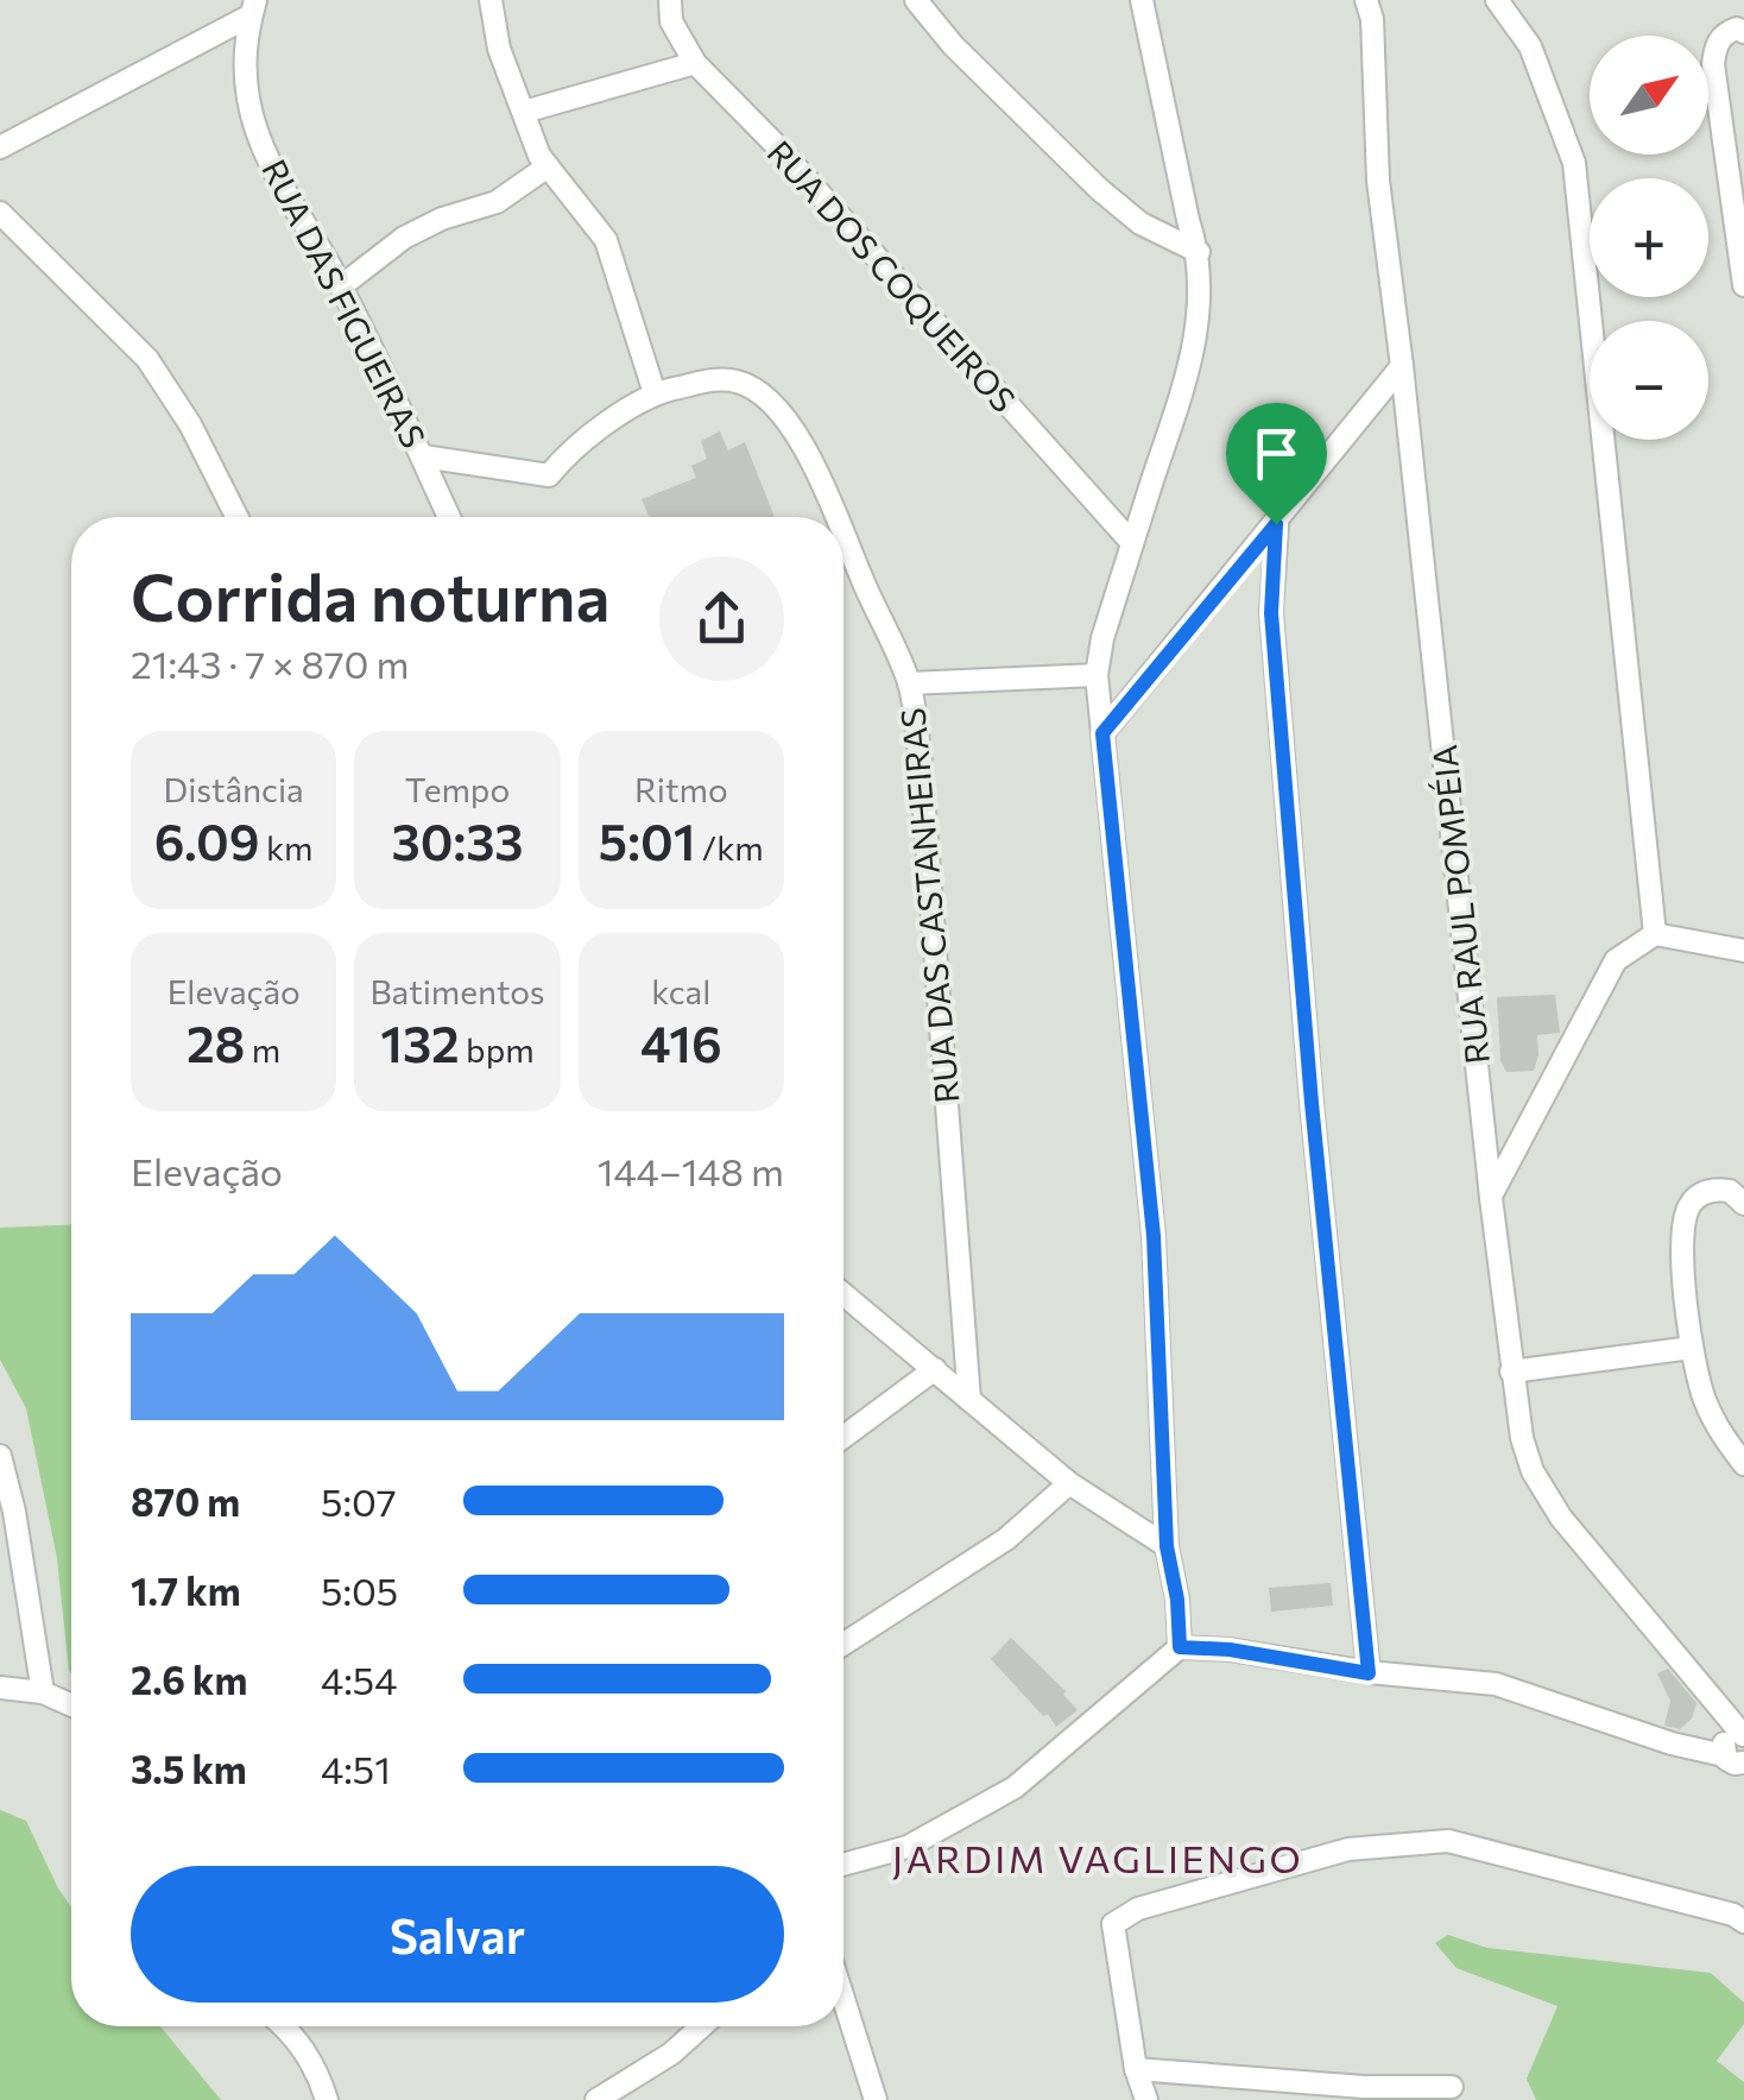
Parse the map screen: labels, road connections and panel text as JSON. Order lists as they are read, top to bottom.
{
  "streets": {
    "street": [
      "RUA DOS COQUEIROS",
      "RUA DAS FIGUEIRAS",
      "RUA RAUL POMPÉIA",
      "RUA DAS CASTANHEIRAS"
    ]
  },
  "crossings": [
    ["RUA DAS FIGUEIRAS", "RUA DAS CASTANHEIRAS"]
  ],
  "districts": ["JARDIM VAGLIENGO"],
  "north": "top right",
  "page": {
    "map_buttons": ["+", "−"],
    "heading": ["Corrida noturna", "21:43 · 7 × 870 m"],
    "stats": [
      ["Distância", "6.09 km"],
      ["Tempo", "30:33"],
      ["Ritmo", "5:01 /km"],
      ["Elevação", "28 m"],
      ["Batimentos", "132 bpm"],
      ["kcal", "416"]
    ],
    "chart": ["Elevação", "144–148 m"],
    "list": [
      {
        "name": "870 m",
        "note": "5:07"
      },
      {
        "name": "1.7 km",
        "note": "5:05"
      },
      {
        "name": "2.6 km",
        "note": "4:54"
      },
      {
        "name": "3.5 km",
        "note": "4:51"
      }
    ],
    "buttons": "Salvar"
  }
}
